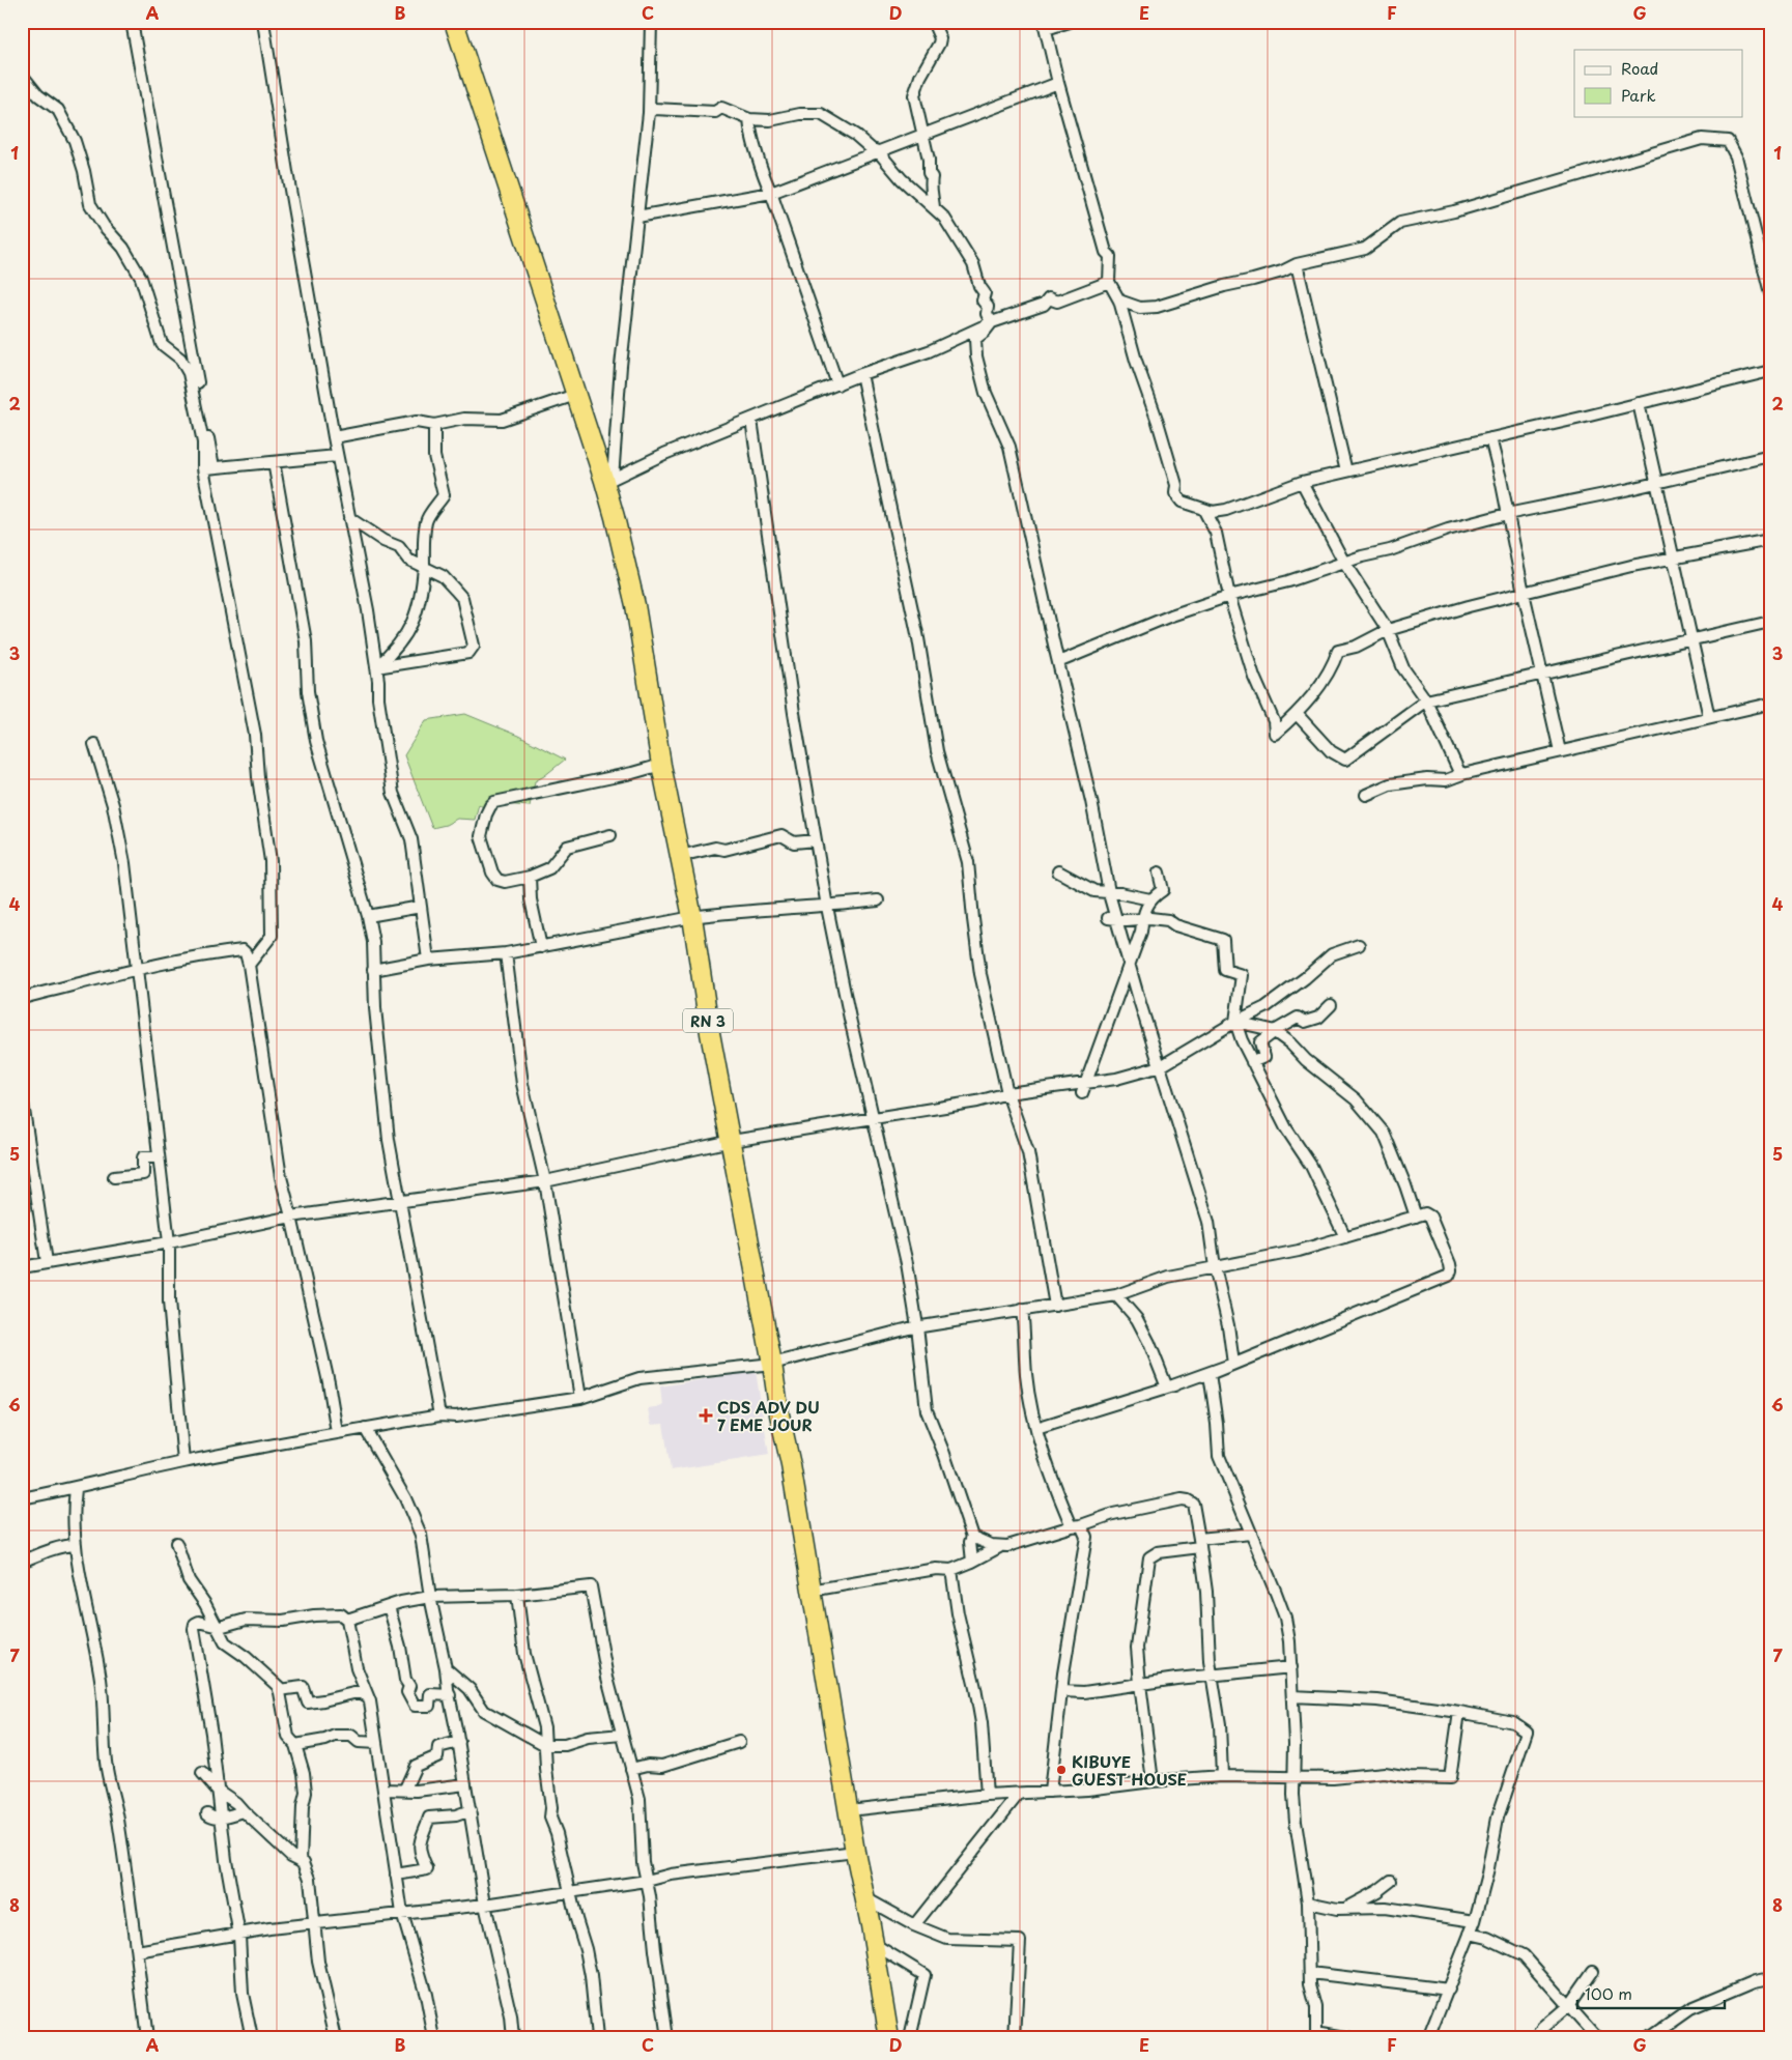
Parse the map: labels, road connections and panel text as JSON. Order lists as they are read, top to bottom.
{
  "streets": {
    "highway": ["RN 3"]
  },
  "places": {
    "health": ["CDS ADV DU 7 EME JOUR"],
    "other": ["KIBUYE GUEST HOUSE"]
  },
  "legend": ["Road", "Park"],
  "scale_bar": "100 m",
  "grid": {
    "columns": [
      "A",
      "B",
      "C",
      "D",
      "E",
      "F",
      "G"
    ],
    "rows": [
      "1",
      "2",
      "3",
      "4",
      "5",
      "6",
      "7",
      "8"
    ]
  }
}
